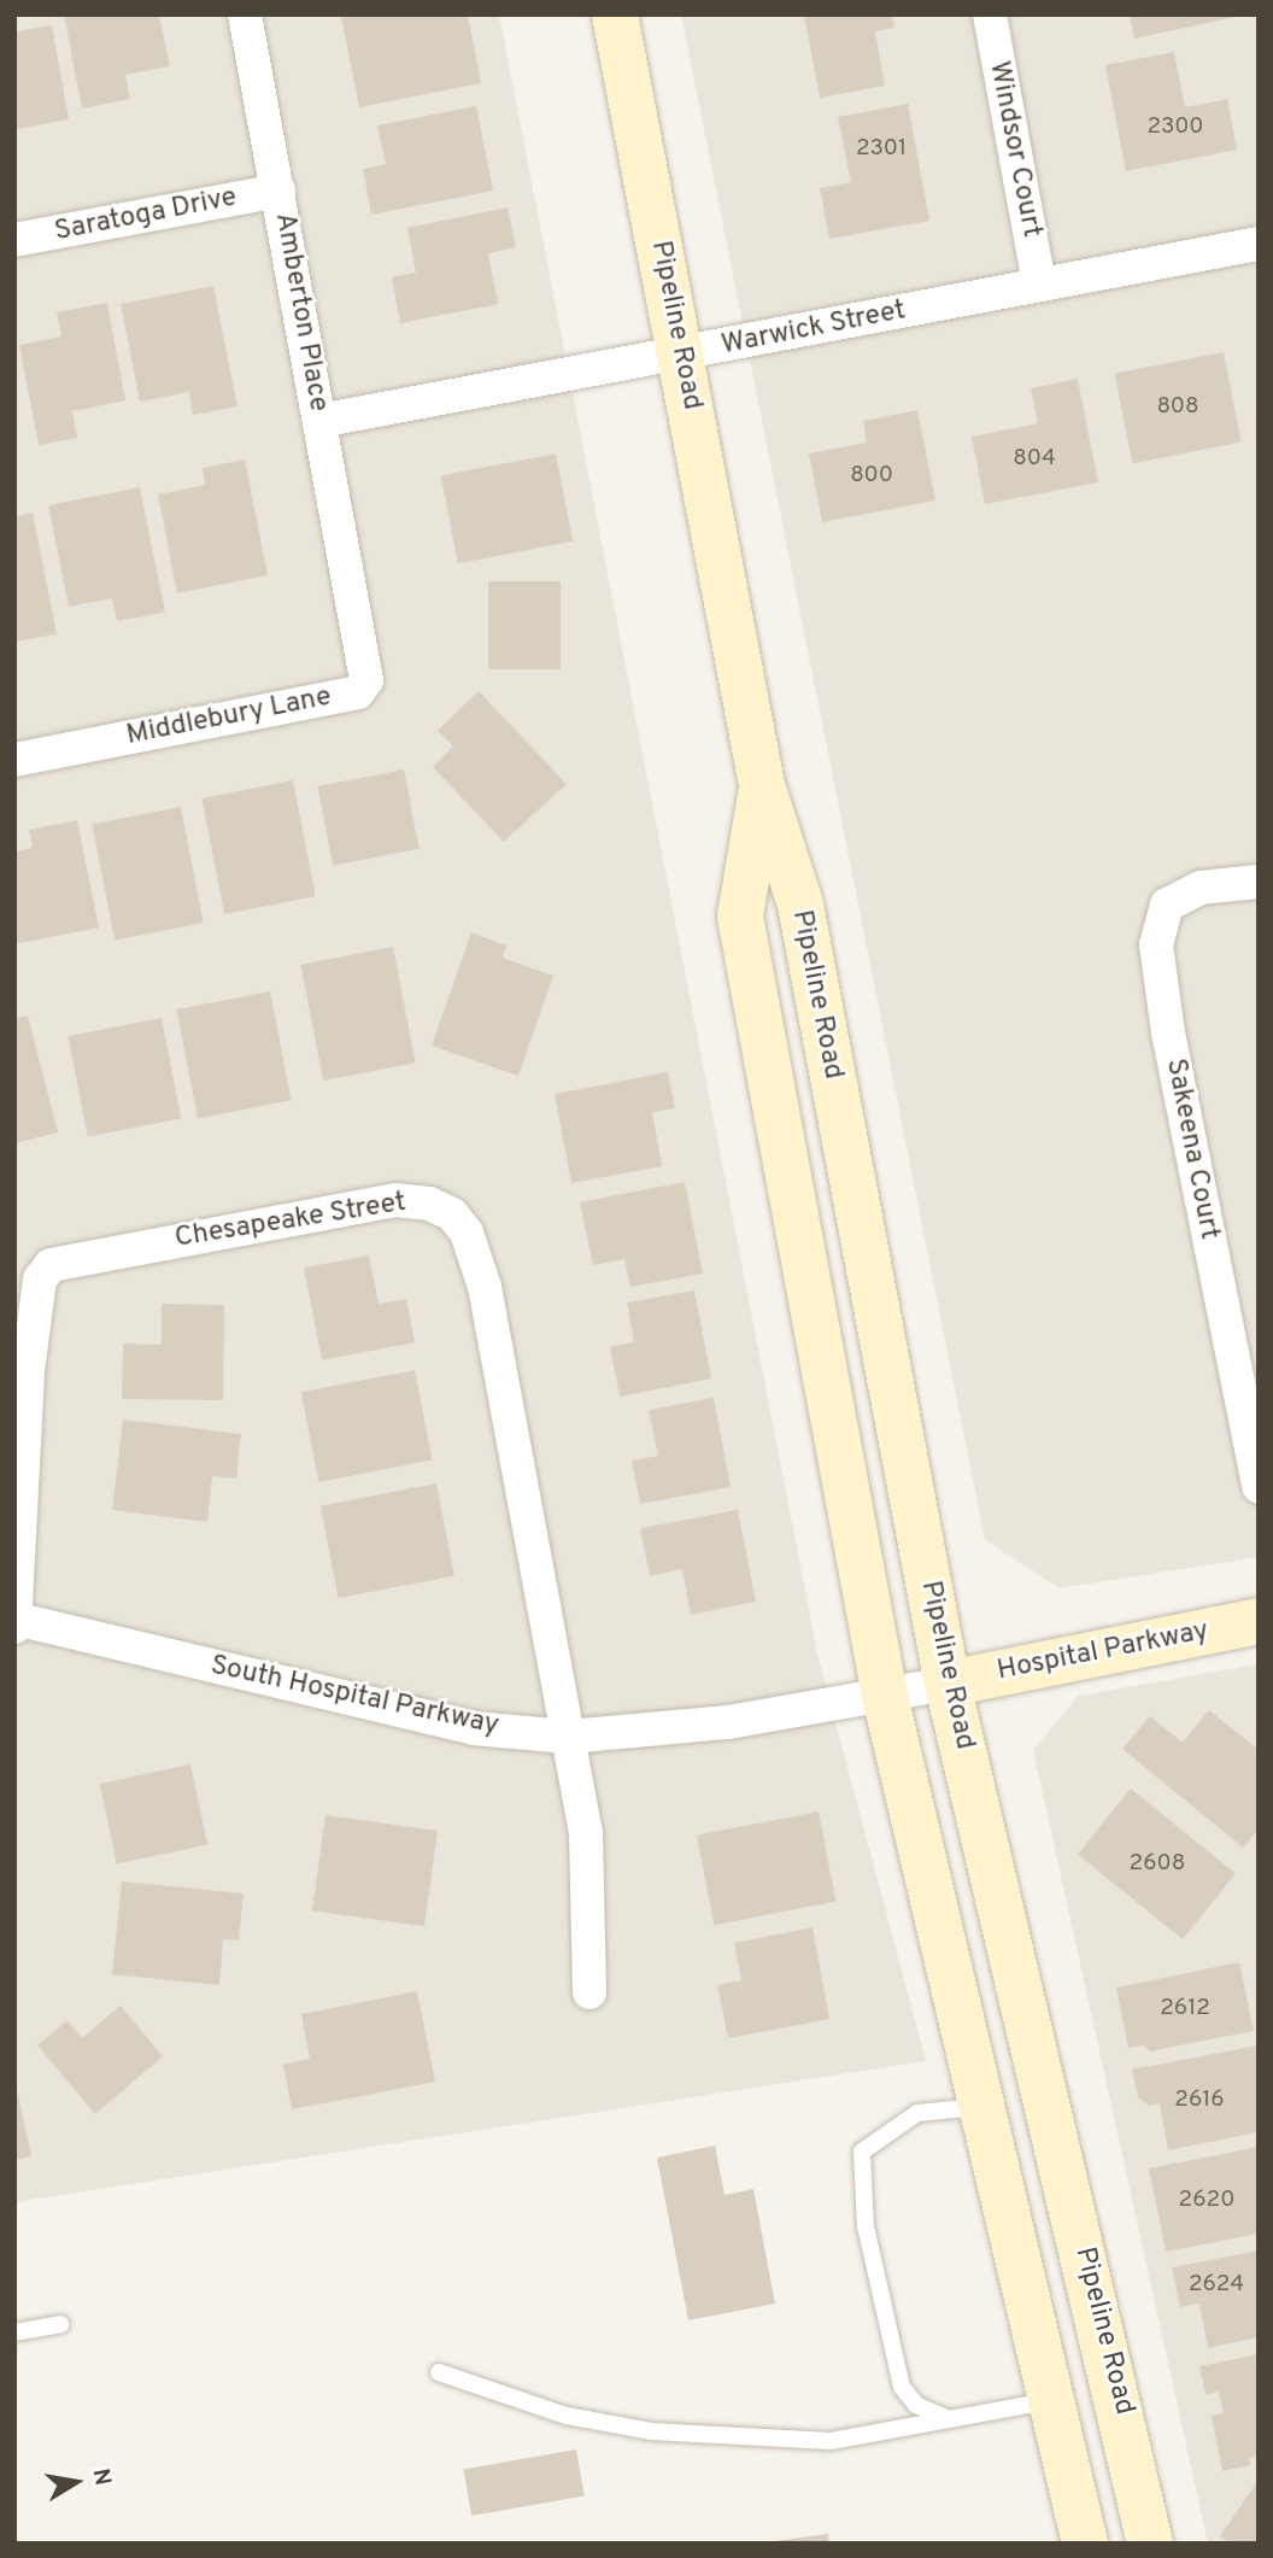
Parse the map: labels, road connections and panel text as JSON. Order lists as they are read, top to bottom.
{
  "streets": {
    "main road": ["Pipeline Road", "Hospital Parkway"],
    "street": [
      "Windsor Court",
      "Saratoga Drive",
      "Amberton Place",
      "Warwick Street",
      "Middlebury Lane",
      "Sakeena Court",
      "Chesapeake Street",
      "South Hospital Parkway"
    ]
  },
  "crossings": [
    ["Windsor Court", "Warwick Street"],
    ["Saratoga Drive", "Amberton Place"],
    ["Amberton Place", "Warwick Street"],
    ["Amberton Place", "Middlebury Lane"],
    ["Pipeline Road", "Warwick Street"],
    ["Pipeline Road", "Hospital Parkway"],
    ["Pipeline Road", "South Hospital Parkway"],
    ["Chesapeake Street", "South Hospital Parkway"],
    ["Hospital Parkway", "South Hospital Parkway"]
  ],
  "house_numbers": [
    "2300",
    "2301",
    "808",
    "804",
    "800",
    "2608",
    "2612",
    "2616",
    "2620",
    "2624"
  ],
  "north": "right"
}
